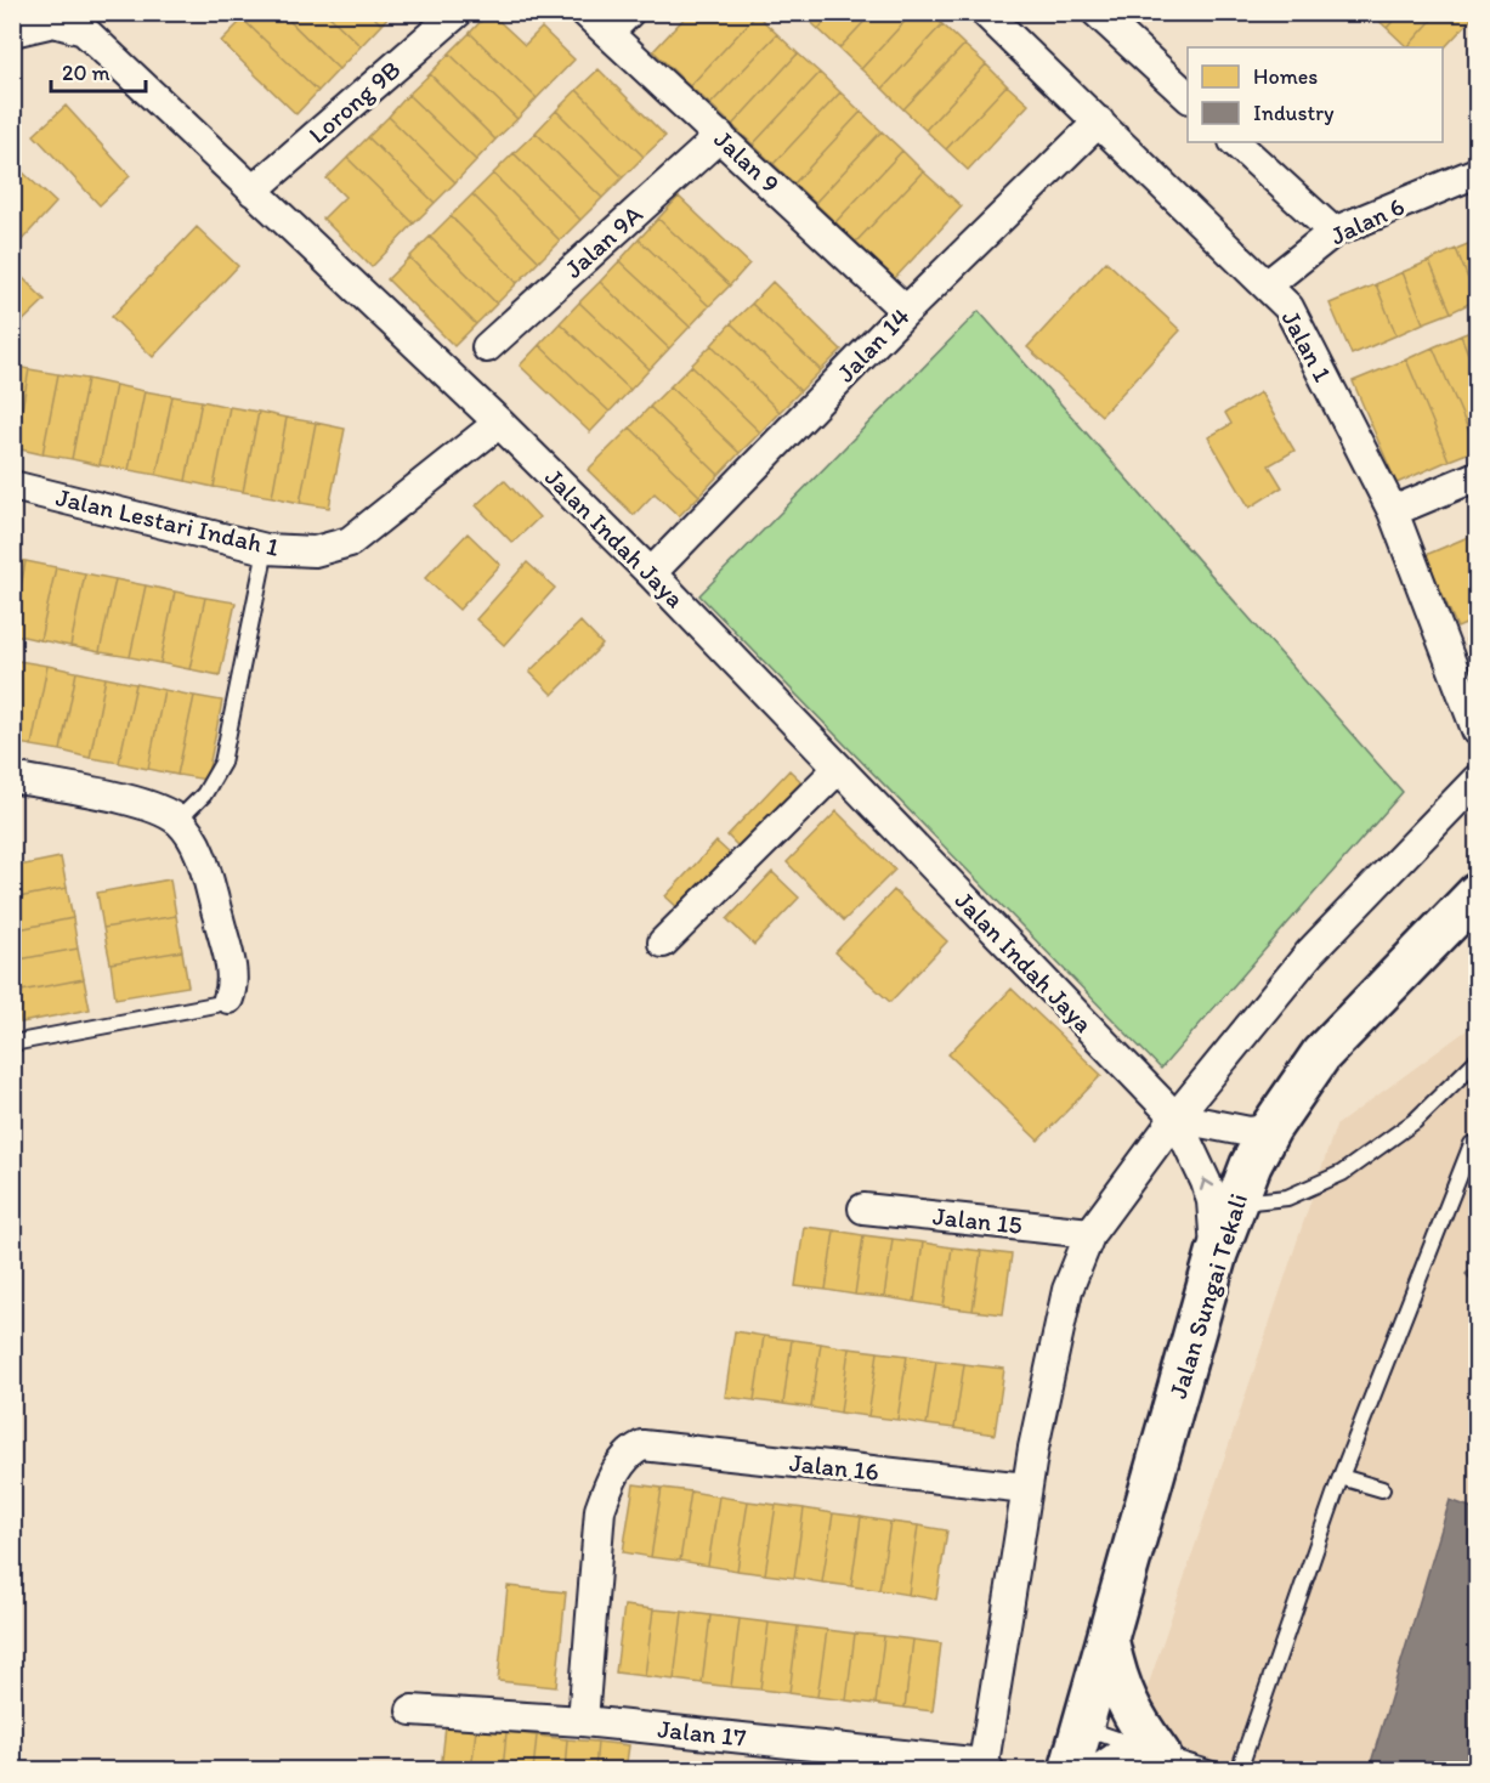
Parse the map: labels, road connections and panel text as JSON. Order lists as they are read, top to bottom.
{
  "streets": {
    "street": [
      "Lorong 9B",
      "Jalan 9",
      "Jalan 6",
      "Jalan 9A",
      "Jalan 14",
      "Jalan 1",
      "Jalan Lestari Indah 1",
      "Jalan Indah Jaya",
      "Jalan 15",
      "Jalan Sungai Tekali",
      "Jalan 16",
      "Jalan 17"
    ]
  },
  "crossings": [
    ["Lorong 9B", "Jalan Indah Jaya"],
    ["Jalan 9", "Jalan 9A"],
    ["Jalan 9", "Jalan 14"],
    ["Jalan 6", "Jalan 1"],
    ["Jalan 14", "Jalan 1"],
    ["Jalan 14", "Jalan Indah Jaya"],
    ["Jalan Lestari Indah 1", "Jalan Indah Jaya"],
    ["Jalan Indah Jaya", "Jalan Sungai Tekali"],
    ["Jalan 16", "Jalan 17"]
  ],
  "legend": ["Homes", "Industry"],
  "scale_bar": "20 m"
}
